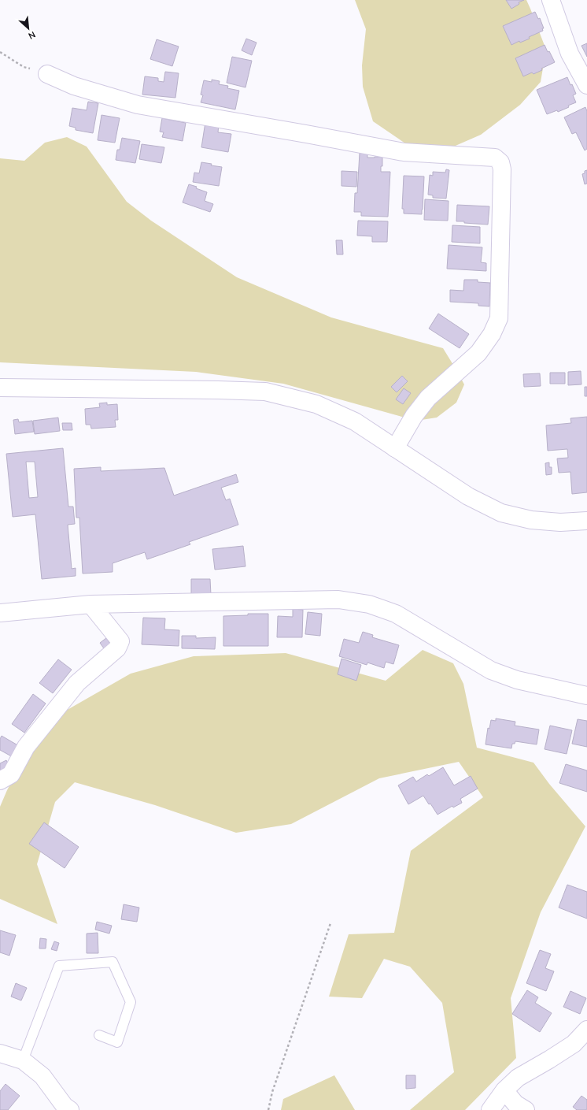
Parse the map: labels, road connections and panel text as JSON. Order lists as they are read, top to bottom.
{
  "north": "bottom right"
}
